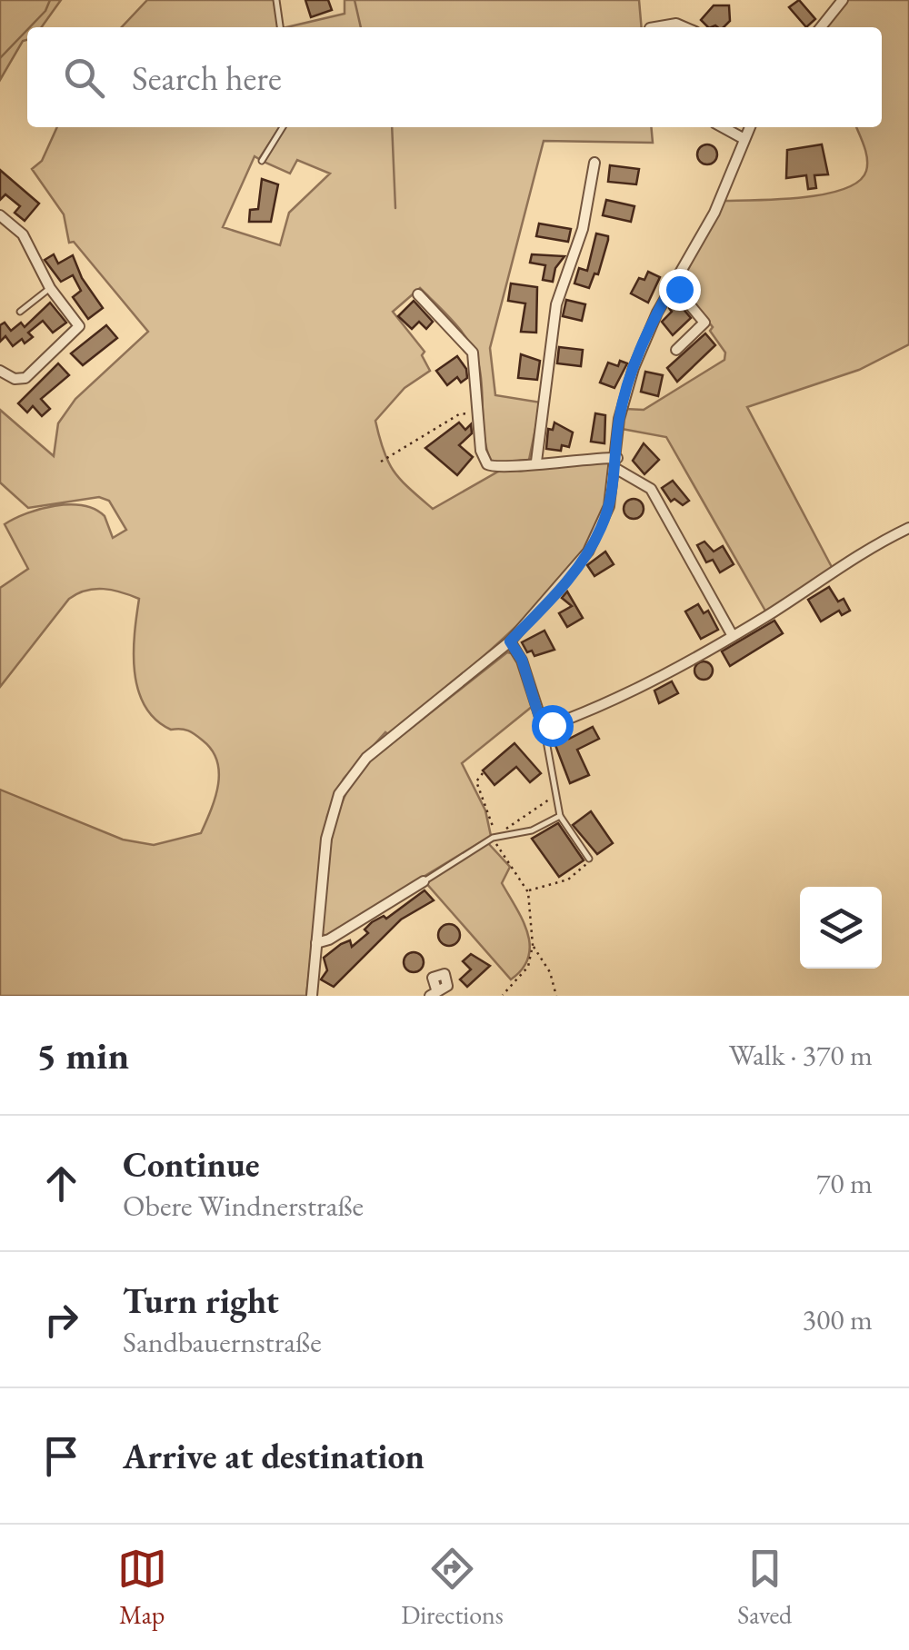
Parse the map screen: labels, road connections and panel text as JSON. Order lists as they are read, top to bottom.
{
  "page": {
    "search": "Search here",
    "heading": ["5 min", "Walk · 370 m"],
    "list": [
      ["Continue", "Obere Windnerstraße", "70 m"],
      ["Turn right", "Sandbauernstraße", "300 m"],
      "Arrive at destination"
    ],
    "nav": ["Map", "Directions", "Saved"]
  }
}
